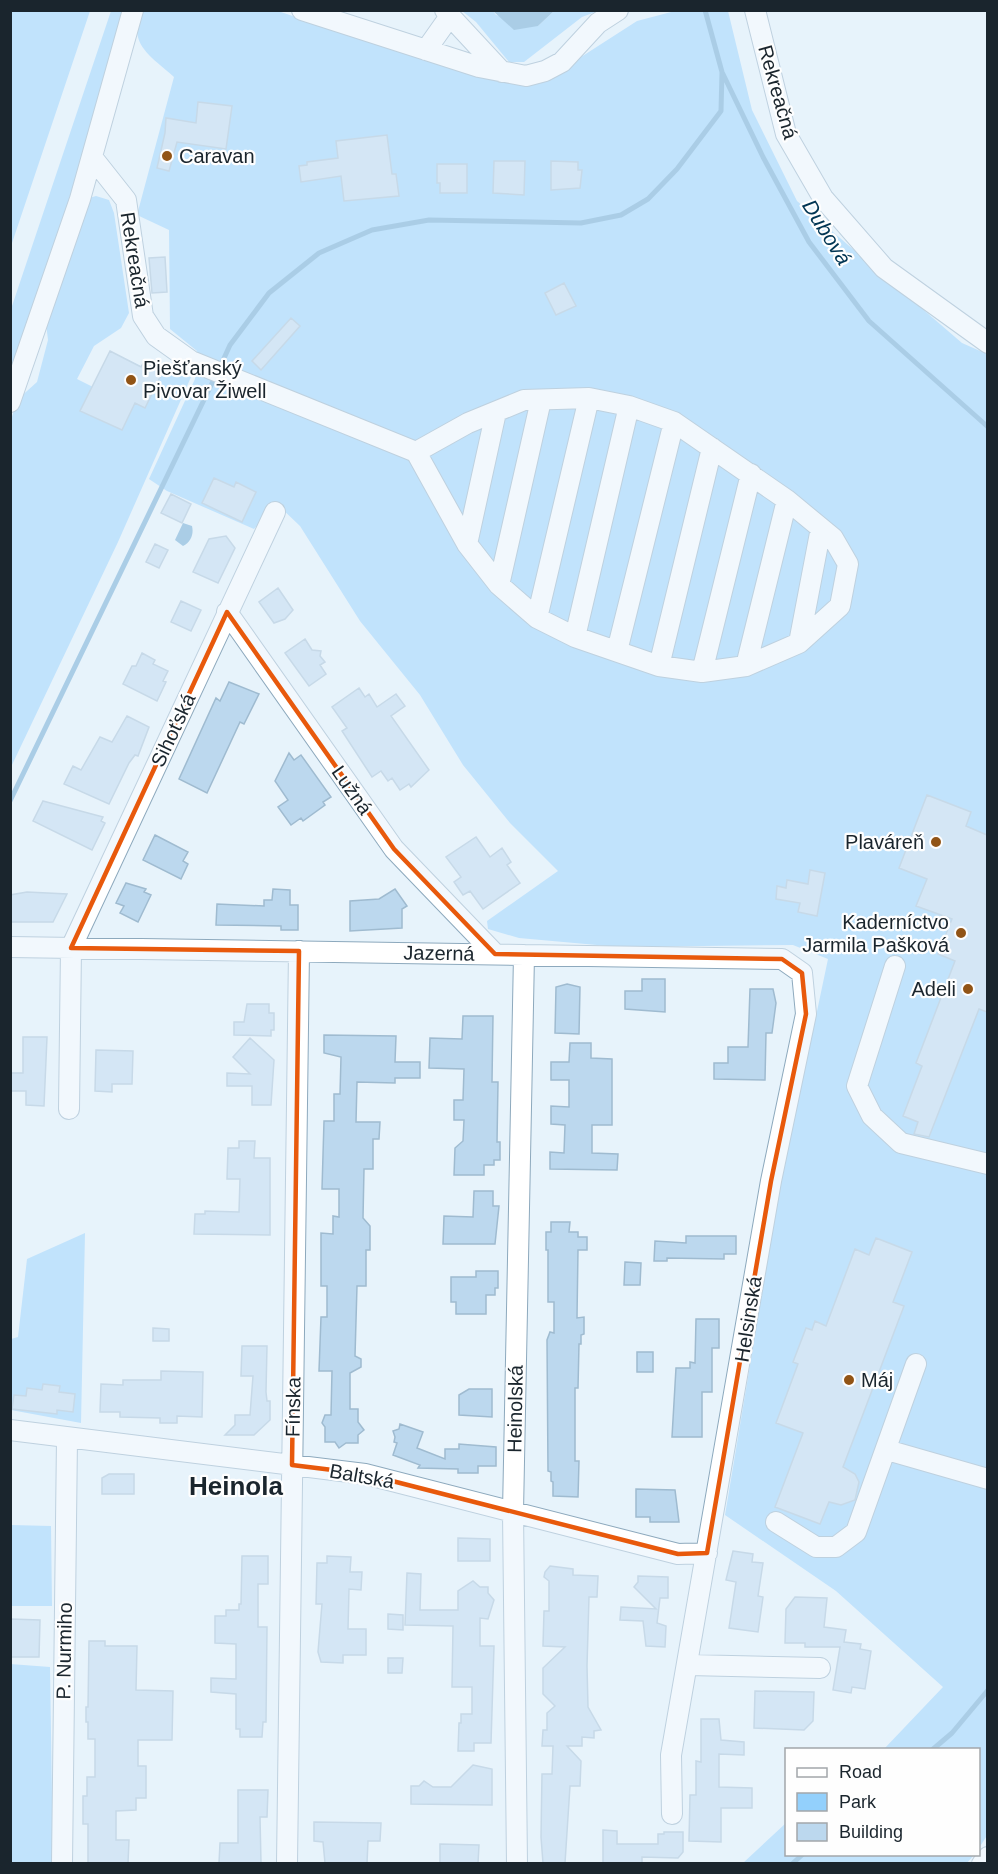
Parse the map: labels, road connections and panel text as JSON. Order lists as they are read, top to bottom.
{
  "streets": {
    "street": [
      "Rekreačná",
      "Sihoťská",
      "Lužná",
      "Jazerná",
      "Helsinská",
      "Fínska",
      "Heinolská",
      "Baltská",
      "P. Nurmiho"
    ]
  },
  "crossings": [
    ["Sihoťská", "Lužná"],
    ["Sihoťská", "Jazerná"],
    ["Lužná", "Jazerná"],
    ["Jazerná", "Helsinská"],
    ["Jazerná", "Fínska"],
    ["Jazerná", "Heinolská"],
    ["Helsinská", "Baltská"],
    ["Fínska", "Baltská"],
    ["Heinolská", "Baltská"],
    ["Baltská", "P. Nurmiho"]
  ],
  "districts": ["Heinola"],
  "water": ["Dubová"],
  "places": [
    "Caravan",
    "Piešťanský Pivovar Žiwell",
    "Plaváreň",
    "Kaderníctvo Jarmila Pašková",
    "Adeli",
    "Máj"
  ],
  "legend": ["Road", "Park", "Building"]
}
